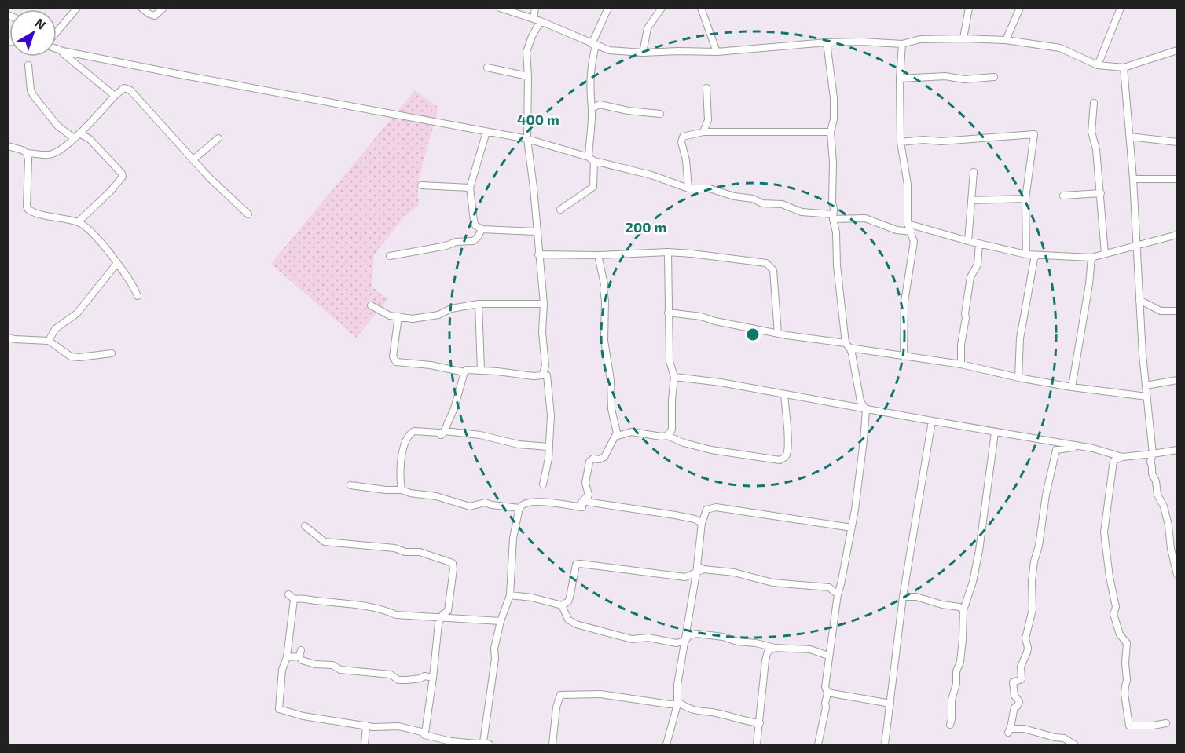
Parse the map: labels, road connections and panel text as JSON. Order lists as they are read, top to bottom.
{
  "north": "top right",
  "rings": ["400 m", "200 m"]
}
